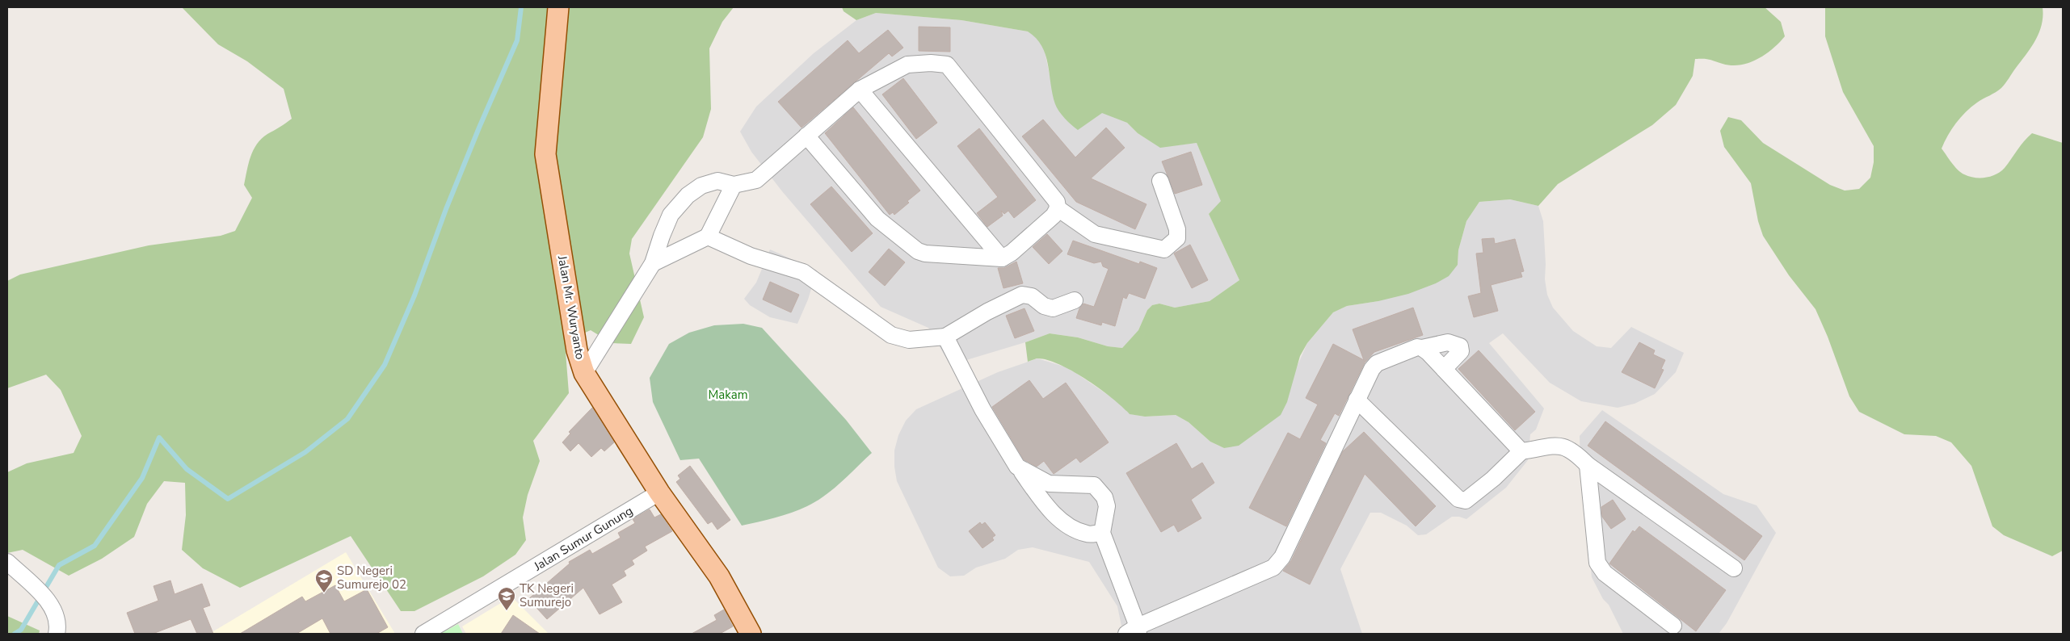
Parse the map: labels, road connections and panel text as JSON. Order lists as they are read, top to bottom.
{
  "streets": {
    "main road": ["Jalan Mr. Wuryanto"],
    "street": ["Jalan Sumur Gunung"]
  },
  "crossings": [
    ["Jalan Mr. Wuryanto", "Jalan Sumur Gunung"]
  ],
  "parks": ["Makam"],
  "places": {
    "school or university": ["SD Negeri Sumurejo 02", "TK Negeri Sumurejo"]
  }
}
